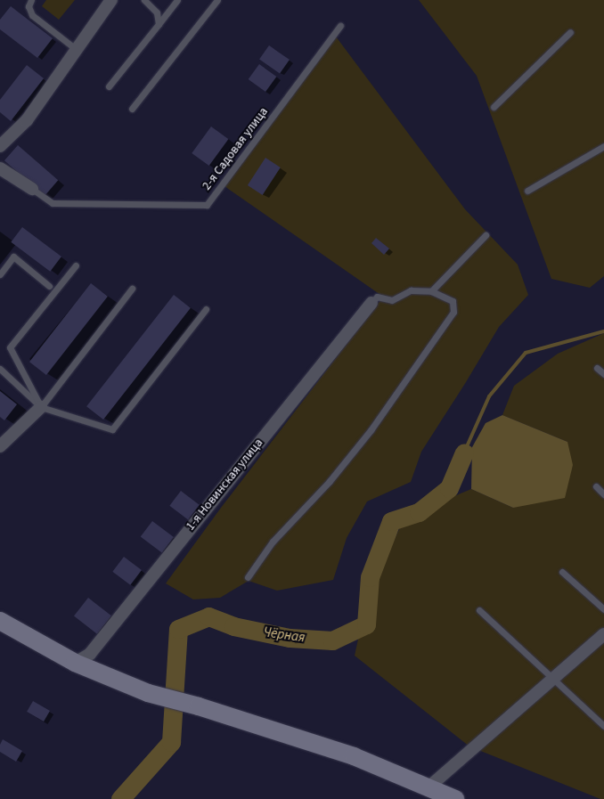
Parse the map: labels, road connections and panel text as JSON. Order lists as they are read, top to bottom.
{
  "streets": {
    "street": ["1-я Новинская улица"],
    "lane": ["2-я Садовая улица"]
  },
  "water": ["Чёрная"]
}
